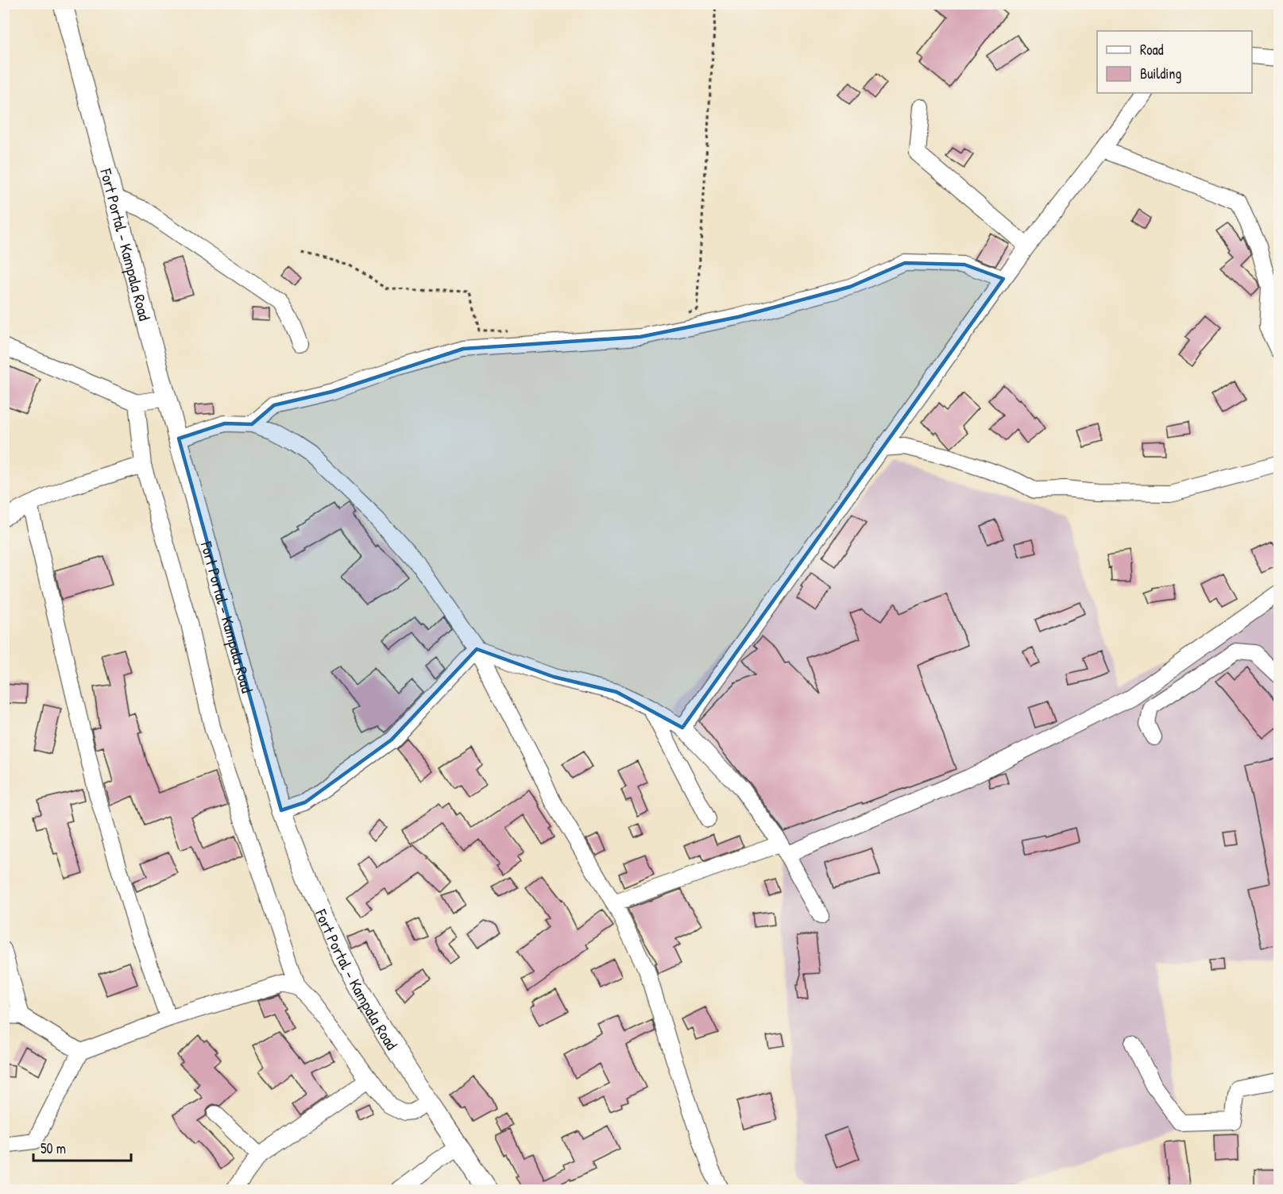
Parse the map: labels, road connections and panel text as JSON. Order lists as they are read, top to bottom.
{
  "streets": {
    "main road": ["Fort Portal - Kampala Road"]
  },
  "legend": ["Road", "Building"],
  "scale_bar": "50 m"
}
